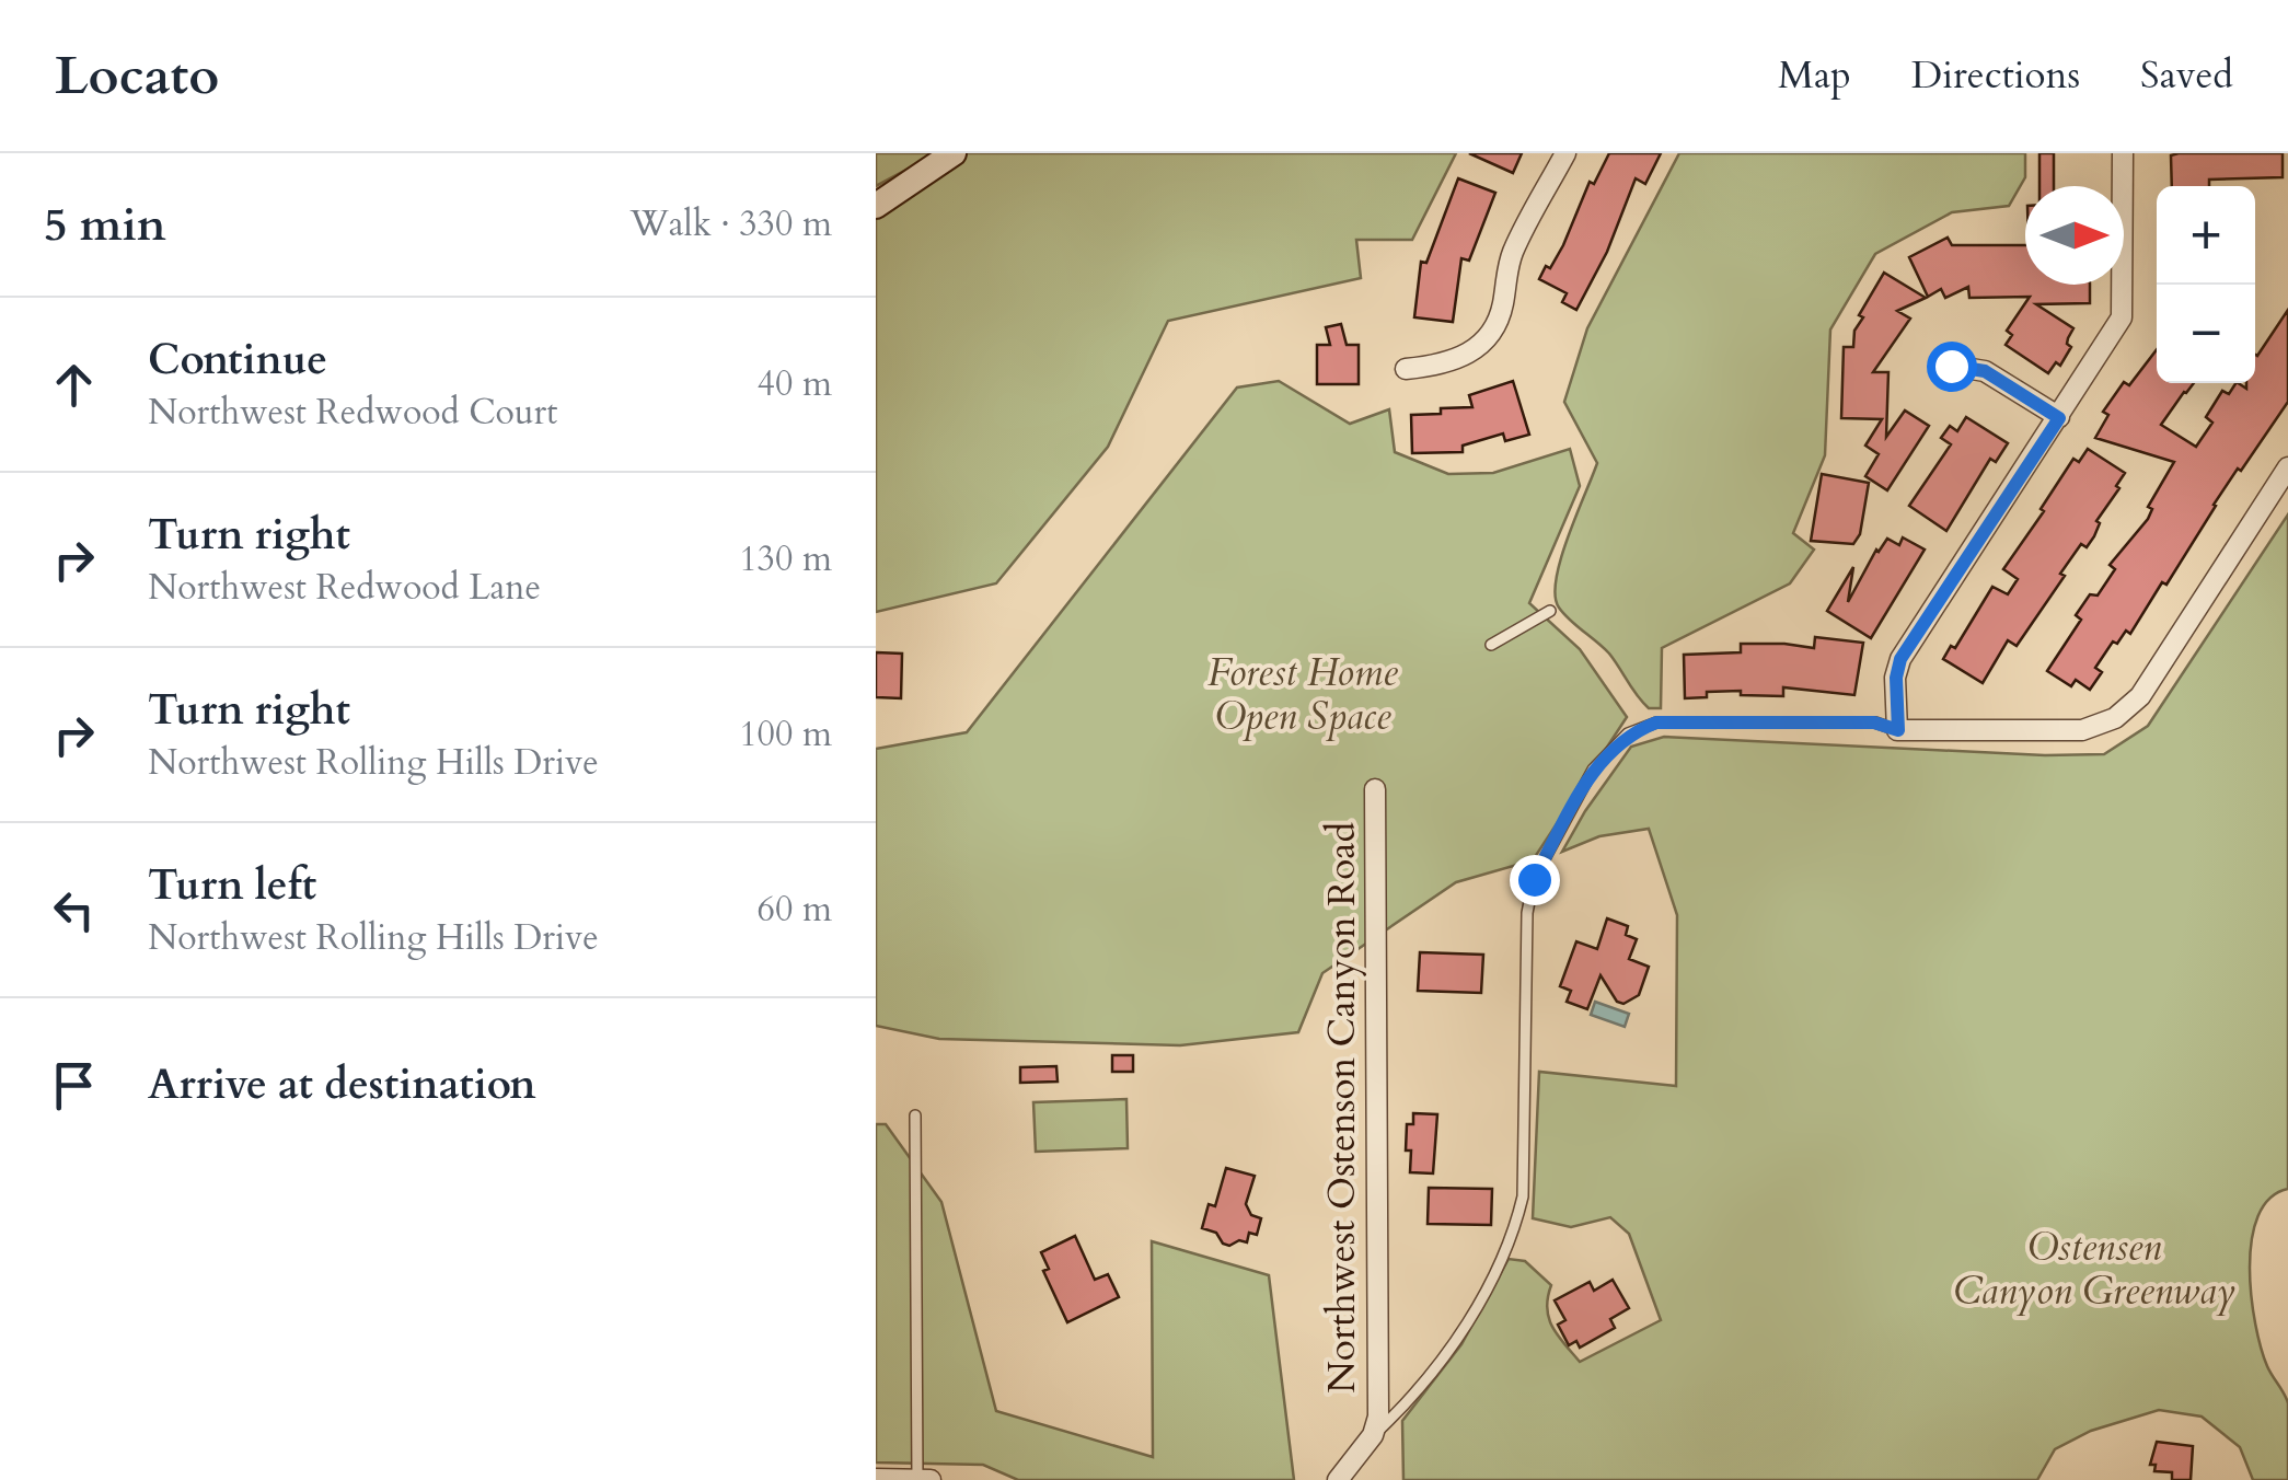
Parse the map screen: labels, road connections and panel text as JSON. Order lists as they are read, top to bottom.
{
  "streets": {
    "street": ["Northwest Ostenson Canyon Road"]
  },
  "parks": ["Forest Home Open Space", "Ostensen Canyon Greenway"],
  "north": "right",
  "page": {
    "header": "Locato",
    "nav": ["Map", "Directions", "Saved"],
    "heading": ["5 min", "Walk · 330 m"],
    "map_buttons": ["+", "−"],
    "list": [
      ["Continue", "Northwest Redwood Court", "40 m"],
      ["Turn right", "Northwest Redwood Lane", "130 m"],
      ["Turn right", "Northwest Rolling Hills Drive", "100 m"],
      ["Turn left", "Northwest Rolling Hills Drive", "60 m"],
      "Arrive at destination"
    ]
  }
}
